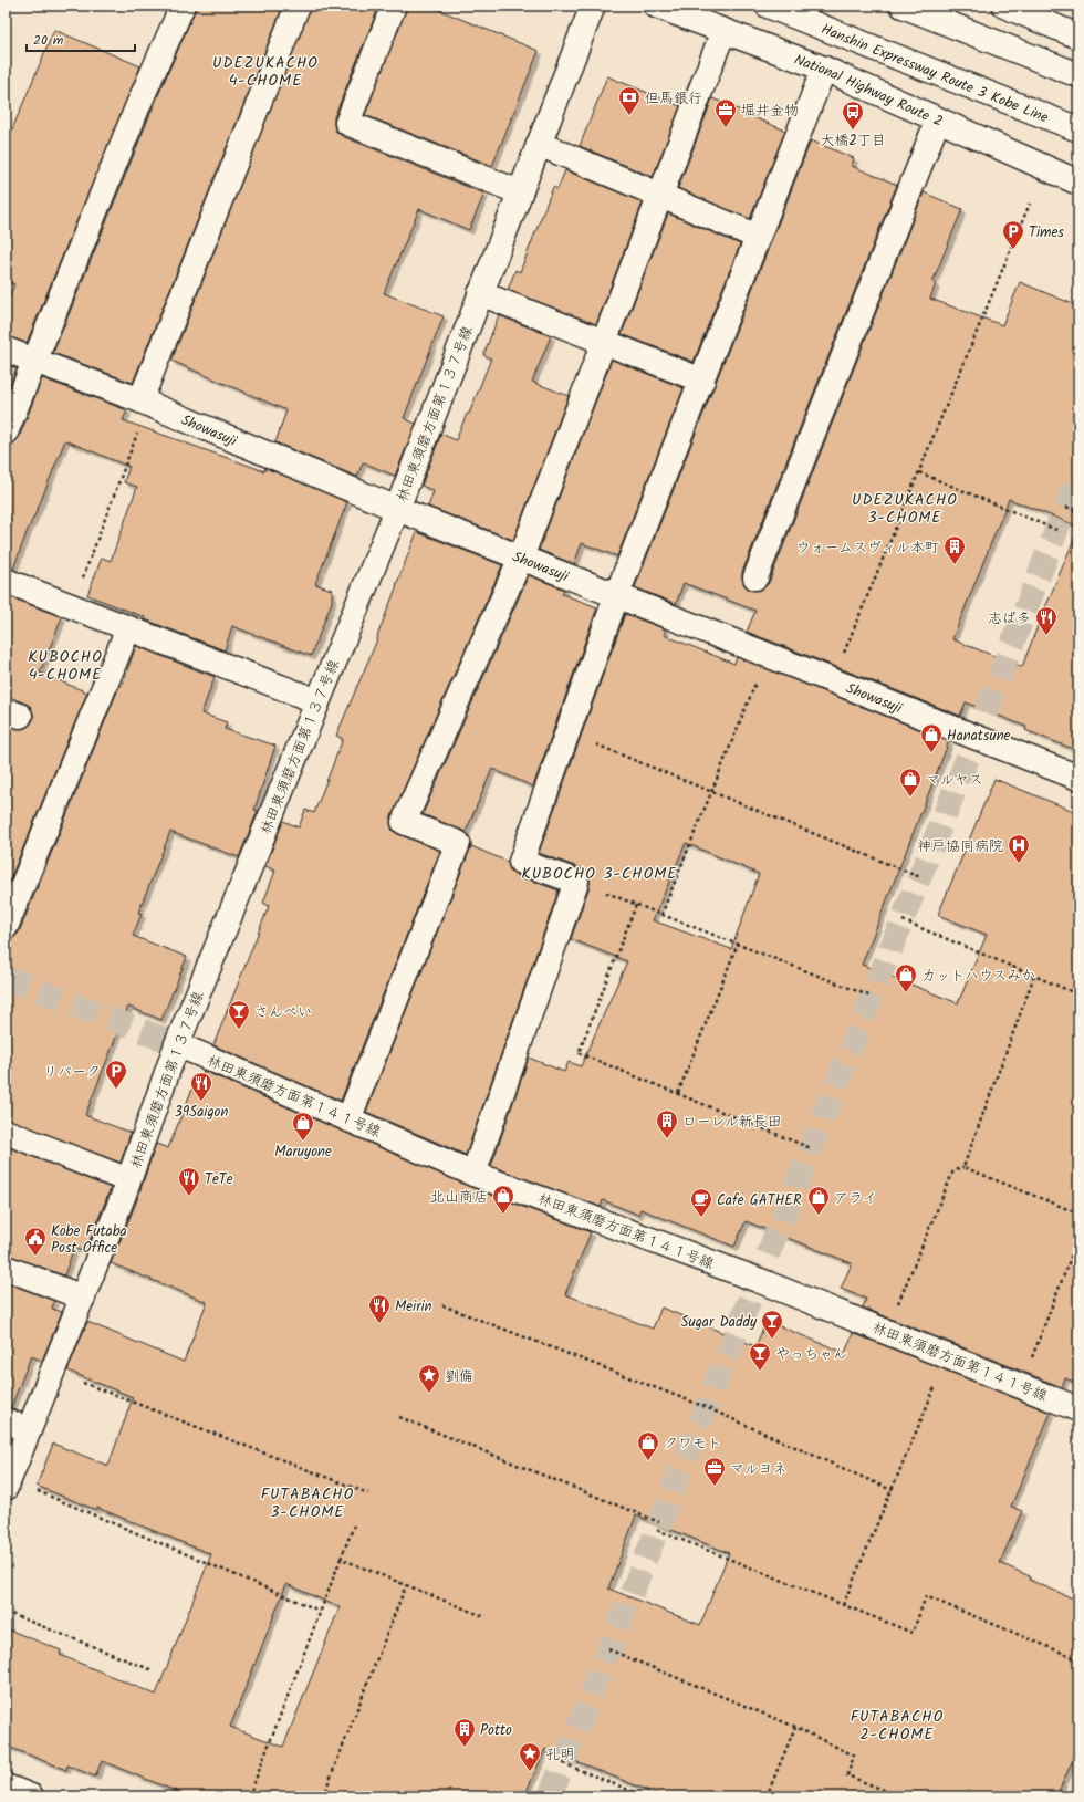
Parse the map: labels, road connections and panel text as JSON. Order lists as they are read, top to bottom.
{
  "streets": {
    "main road": [
      "Hanshin Expressway Route 3 Kobe Line",
      "National Highway Route 2",
      "林田東須磨方面第１３７号線",
      "Showasuji",
      "林田東須磨方面第１４１号線"
    ]
  },
  "crossings": [
    ["林田東須磨方面第１３７号線", "Showasuji"],
    ["林田東須磨方面第１３７号線", "林田東須磨方面第１４１号線"]
  ],
  "districts": [
    "UDEZUKACHO 4-CHOME",
    "UDEZUKACHO 3-CHOME",
    "KUBOCHO 4-CHOME",
    "KUBOCHO 3-CHOME",
    "FUTABACHO 3-CHOME",
    "FUTABACHO 2-CHOME"
  ],
  "places": {
    "bank": ["但馬銀行"],
    "office": ["堀井金物", "マルヨネ"],
    "bus stop": ["大橋2丁目"],
    "parking": ["Times", "リパーク"],
    "building": ["ウォームスヴィル本町", "ローレル新長田", "Potto"],
    "restaurant": [
      "志ば多",
      "39Saigon",
      "TeTe",
      "Meirin"
    ],
    "shop": [
      "Hanatsune",
      "マルヤス",
      "カットハウスみか",
      "Maruyone",
      "北山商店",
      "アライ",
      "クワモト"
    ],
    "hospital": ["神戸協同病院"],
    "bar": ["さんぺい", "Sugar Daddy", "やっちゃん"],
    "cafe": ["Cafe GATHER"],
    "public building": ["Kobe Futaba Post Office"],
    "place": ["劉備", "孔明"]
  },
  "scale_bar": "20 m"
}
